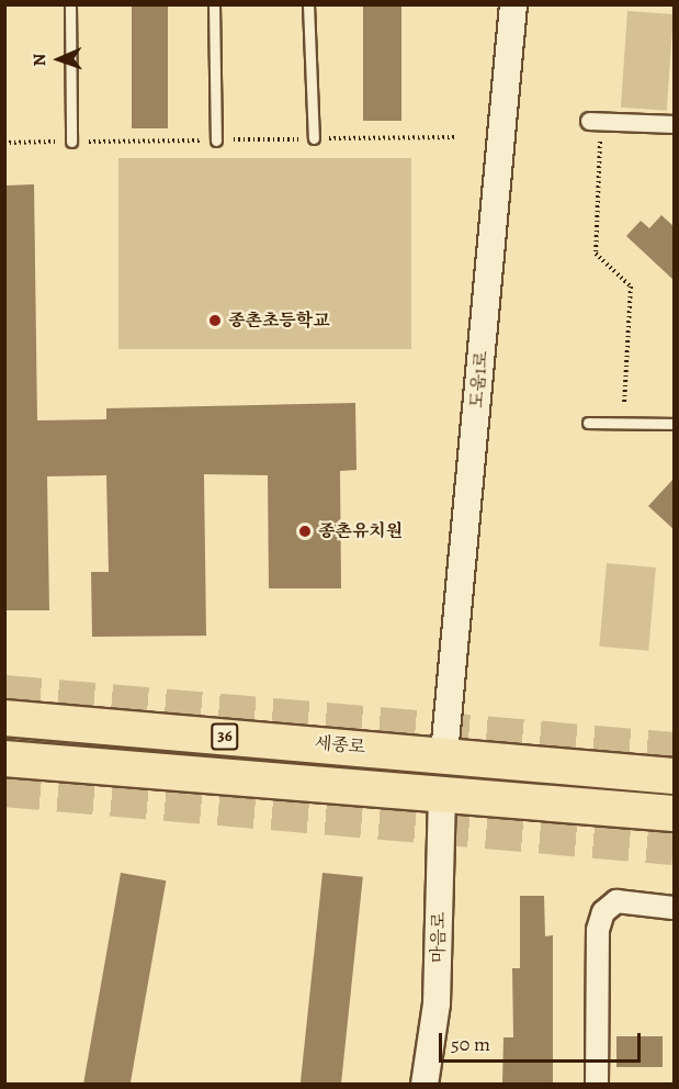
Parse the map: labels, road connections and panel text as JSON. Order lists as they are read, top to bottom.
{
  "streets": {
    "main road": ["36", "세종로"],
    "street": ["도움1로", "마음로"]
  },
  "crossings": [
    ["도움1로", "세종로"],
    ["세종로", "마음로"]
  ],
  "places": ["종촌초등학교", "종촌유치원"],
  "scale_bar": "50 m",
  "north": "left"
}
